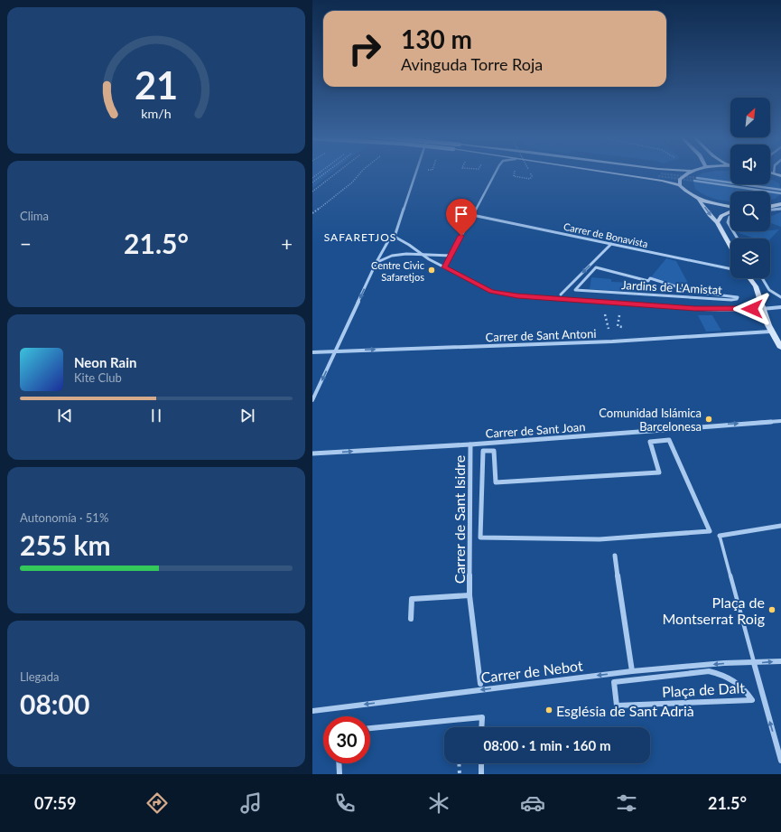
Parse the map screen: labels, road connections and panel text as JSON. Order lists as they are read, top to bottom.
{
  "streets": {
    "street": [
      "Carrer de Bonavista",
      "Jardins de L'Amistat",
      "Carrer de Sant Antoni",
      "Carrer de Sant Joan",
      "Carrer de Sant Isidre",
      "Carrer de Nebot",
      "Plaça de Dalt"
    ]
  },
  "crossings": [
    ["Carrer de Sant Joan", "Carrer de Sant Isidre"]
  ],
  "one_way": ["Carrer de Sant Antoni", "Carrer de Sant Joan", "Carrer de Nebot"],
  "districts": ["SAFARETJOS"],
  "places": [
    "Centre Civic Safaretjos",
    "Comunidad Islámica Barcelonesa",
    "Plaça de Montserrat Roig",
    "Església de Sant Adrià"
  ],
  "north": "top right",
  "page": {
    "turn": ["130 m", "Avinguda Torre Roja"],
    "tile": [
      "Clima",
      ["Autonomía · 51%", "255 km"],
      ["Llegada", "08:00"]
    ],
    "heat": ["−", "21.5°", "+"],
    "song": ["Neon Rain", "Kite Club"],
    "limit": "30",
    "trip": "08:00 · 1 min · 160 m",
    "tabs": ["07:59", "21.5°"],
    "gauge": ["21", "km/h"]
  }
}
